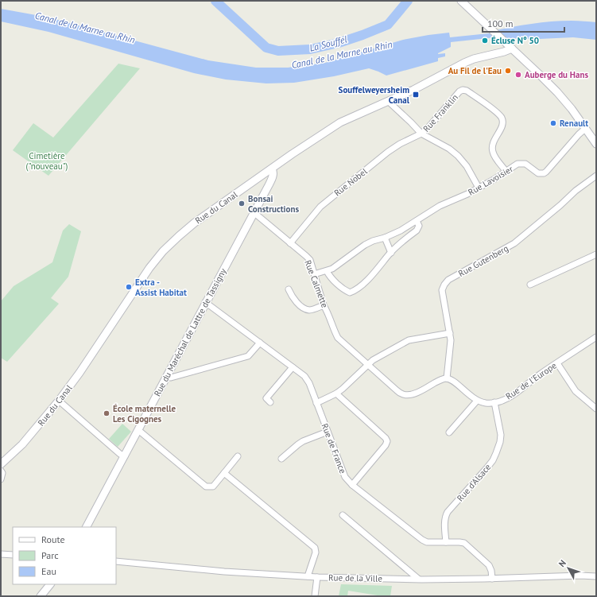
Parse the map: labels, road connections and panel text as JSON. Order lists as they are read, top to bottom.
{
  "streets": {
    "street": [
      "Rue Franklin",
      "Rue Lavoisier",
      "Rue Nobel",
      "Rue du Canal",
      "Rue Gutenberg",
      "Rue Calmette",
      "Rue du Maréchal de Lattre de Tassigny",
      "Rue de l'Europe",
      "Rue de France",
      "Rue d'Alsace",
      "Rue de la Ville"
    ]
  },
  "crossings": [
    ["Rue Franklin", "Rue Lavoisier"],
    ["Rue Franklin", "Rue Nobel"],
    ["Rue Lavoisier", "Rue Calmette"],
    ["Rue Nobel", "Rue Calmette"],
    ["Rue du Canal", "Rue du Maréchal de Lattre de Tassigny"],
    ["Rue Calmette", "Rue du Maréchal de Lattre de Tassigny"],
    ["Rue du Maréchal de Lattre de Tassigny", "Rue de France"],
    ["Rue de l'Europe", "Rue d'Alsace"],
    ["Rue de France", "Rue d'Alsace"],
    ["Rue de France", "Rue de la Ville"]
  ],
  "water": ["Canal de la Marne au Rhin", "La Souffel"],
  "parks": ["Cimetière (\"nouveau\")"],
  "places": {
    "other": [
      "Écluse N° 50",
      "Au Fil de l'Eau",
      "Auberge du Hans",
      "Renault",
      "Bonsai Constructions",
      "Extra - Assist Habitat",
      "École maternelle Les Cigognes"
    ],
    "transit": ["Souffelweyersheim Canal"]
  },
  "legend": ["Route", "Parc", "Eau"],
  "scale_bar": "100 m",
  "north": "top left"
}
